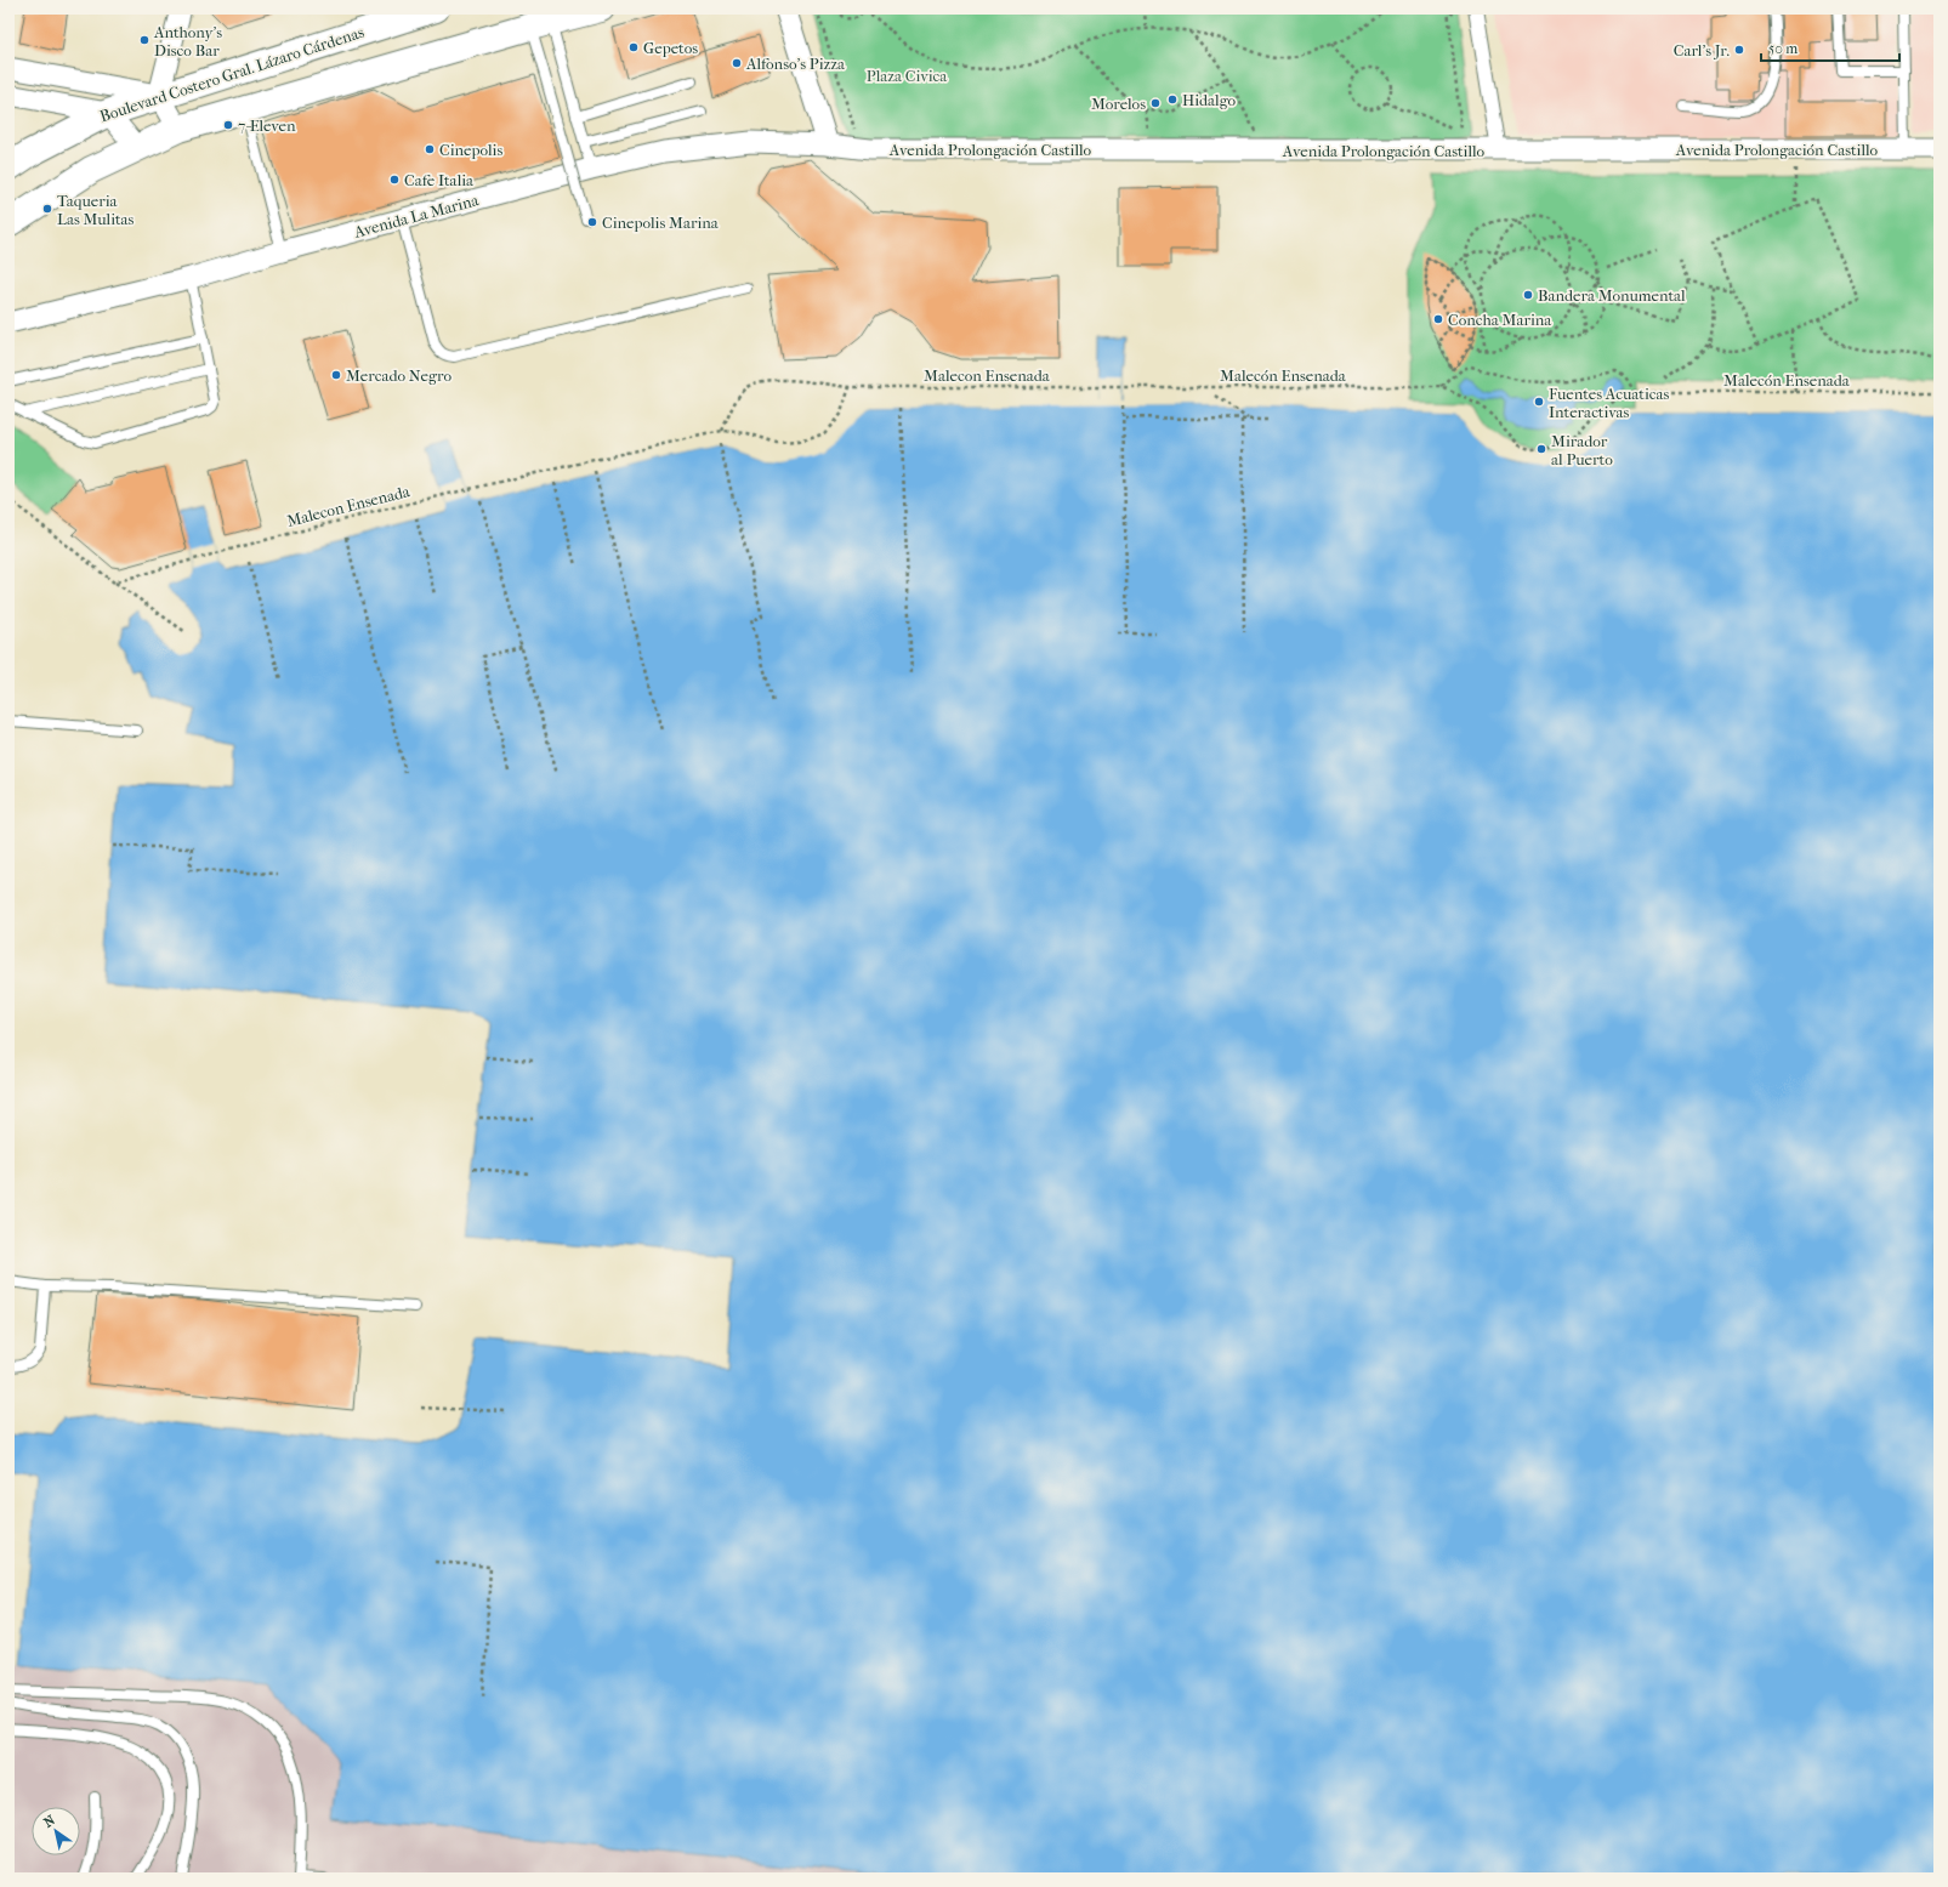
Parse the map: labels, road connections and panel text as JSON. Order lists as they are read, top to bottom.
{
  "streets": {
    "highway": ["Boulevard Costero Gral. Lázaro Cárdenas"],
    "street": ["Avenida Prolongación Castillo", "Avenida La Marina"],
    "path": ["Malecon Ensenada", "Malecón Ensenada"]
  },
  "crossings": [
    ["Avenida Prolongación Castillo", "Avenida La Marina"],
    ["Malecon Ensenada", "Malecón Ensenada"]
  ],
  "parks": ["Plaza Civica"],
  "places": [
    "Anthony's Disco Bar",
    "Gepetos",
    "Carl's Jr.",
    "Alfonso's Pizza",
    "Hidalgo",
    "Morelos",
    "7-Eleven",
    "Cinepolis",
    "Cafe Italia",
    "Taqueria Las Mulitas",
    "Cinepolis Marina",
    "Bandera Monumental",
    "Concha Marina",
    "Mercado Negro",
    "Fuentes Acuaticas Interactivas",
    "Mirador al Puerto"
  ],
  "scale_bar": "50 m",
  "north": "top left"
}
